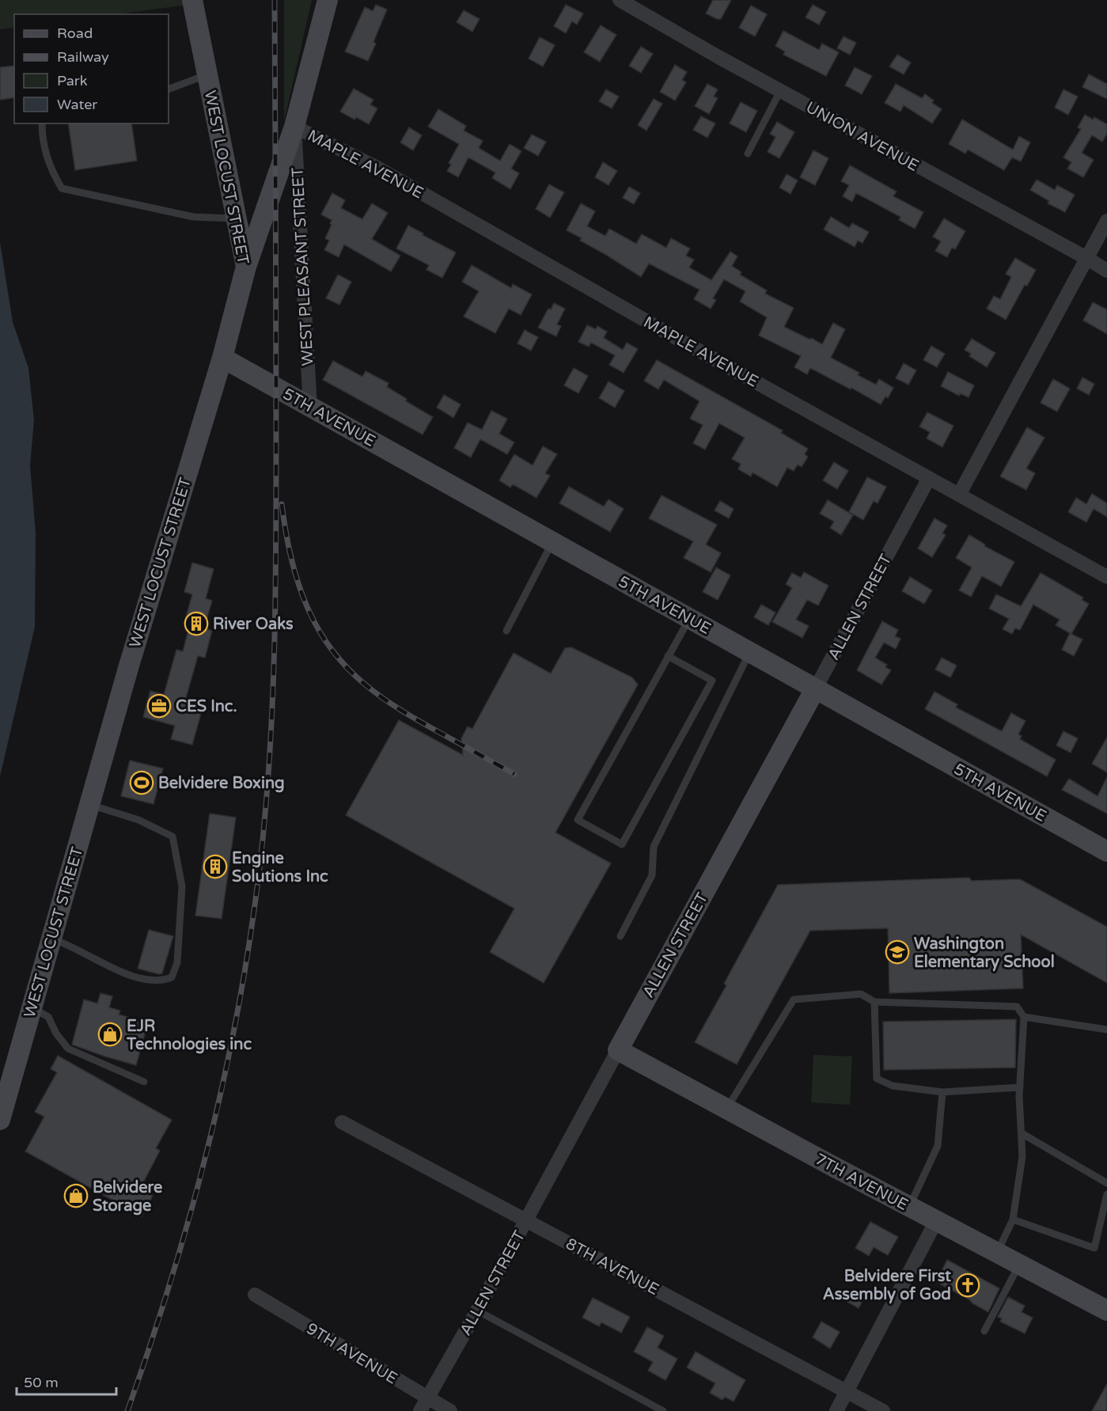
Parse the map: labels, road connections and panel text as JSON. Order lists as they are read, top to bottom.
{
  "streets": {
    "street": [
      "UNION AVENUE",
      "MAPLE AVENUE",
      "WEST LOCUST STREET",
      "WEST PLEASANT STREET",
      "5TH AVENUE",
      "ALLEN STREET",
      "7TH AVENUE",
      "8TH AVENUE",
      "9TH AVENUE"
    ]
  },
  "crossings": [
    ["MAPLE AVENUE", "WEST PLEASANT STREET"],
    ["MAPLE AVENUE", "ALLEN STREET"],
    ["WEST LOCUST STREET", "WEST PLEASANT STREET"],
    ["WEST LOCUST STREET", "5TH AVENUE"],
    ["WEST PLEASANT STREET", "5TH AVENUE"],
    ["5TH AVENUE", "ALLEN STREET"],
    ["ALLEN STREET", "7TH AVENUE"],
    ["ALLEN STREET", "8TH AVENUE"],
    ["ALLEN STREET", "9TH AVENUE"]
  ],
  "places": {
    "building": ["River Oaks", "Engine Solutions Inc"],
    "office": ["CES Inc."],
    "sports": ["Belvidere Boxing"],
    "school or university": ["Washington Elementary School"],
    "shop": ["EJR Technologies inc", "Belvidere Storage"],
    "church": ["Belvidere First Assembly of God"]
  },
  "legend": [
    "Road",
    "Railway",
    "Park",
    "Water"
  ],
  "scale_bar": "50 m"
}
